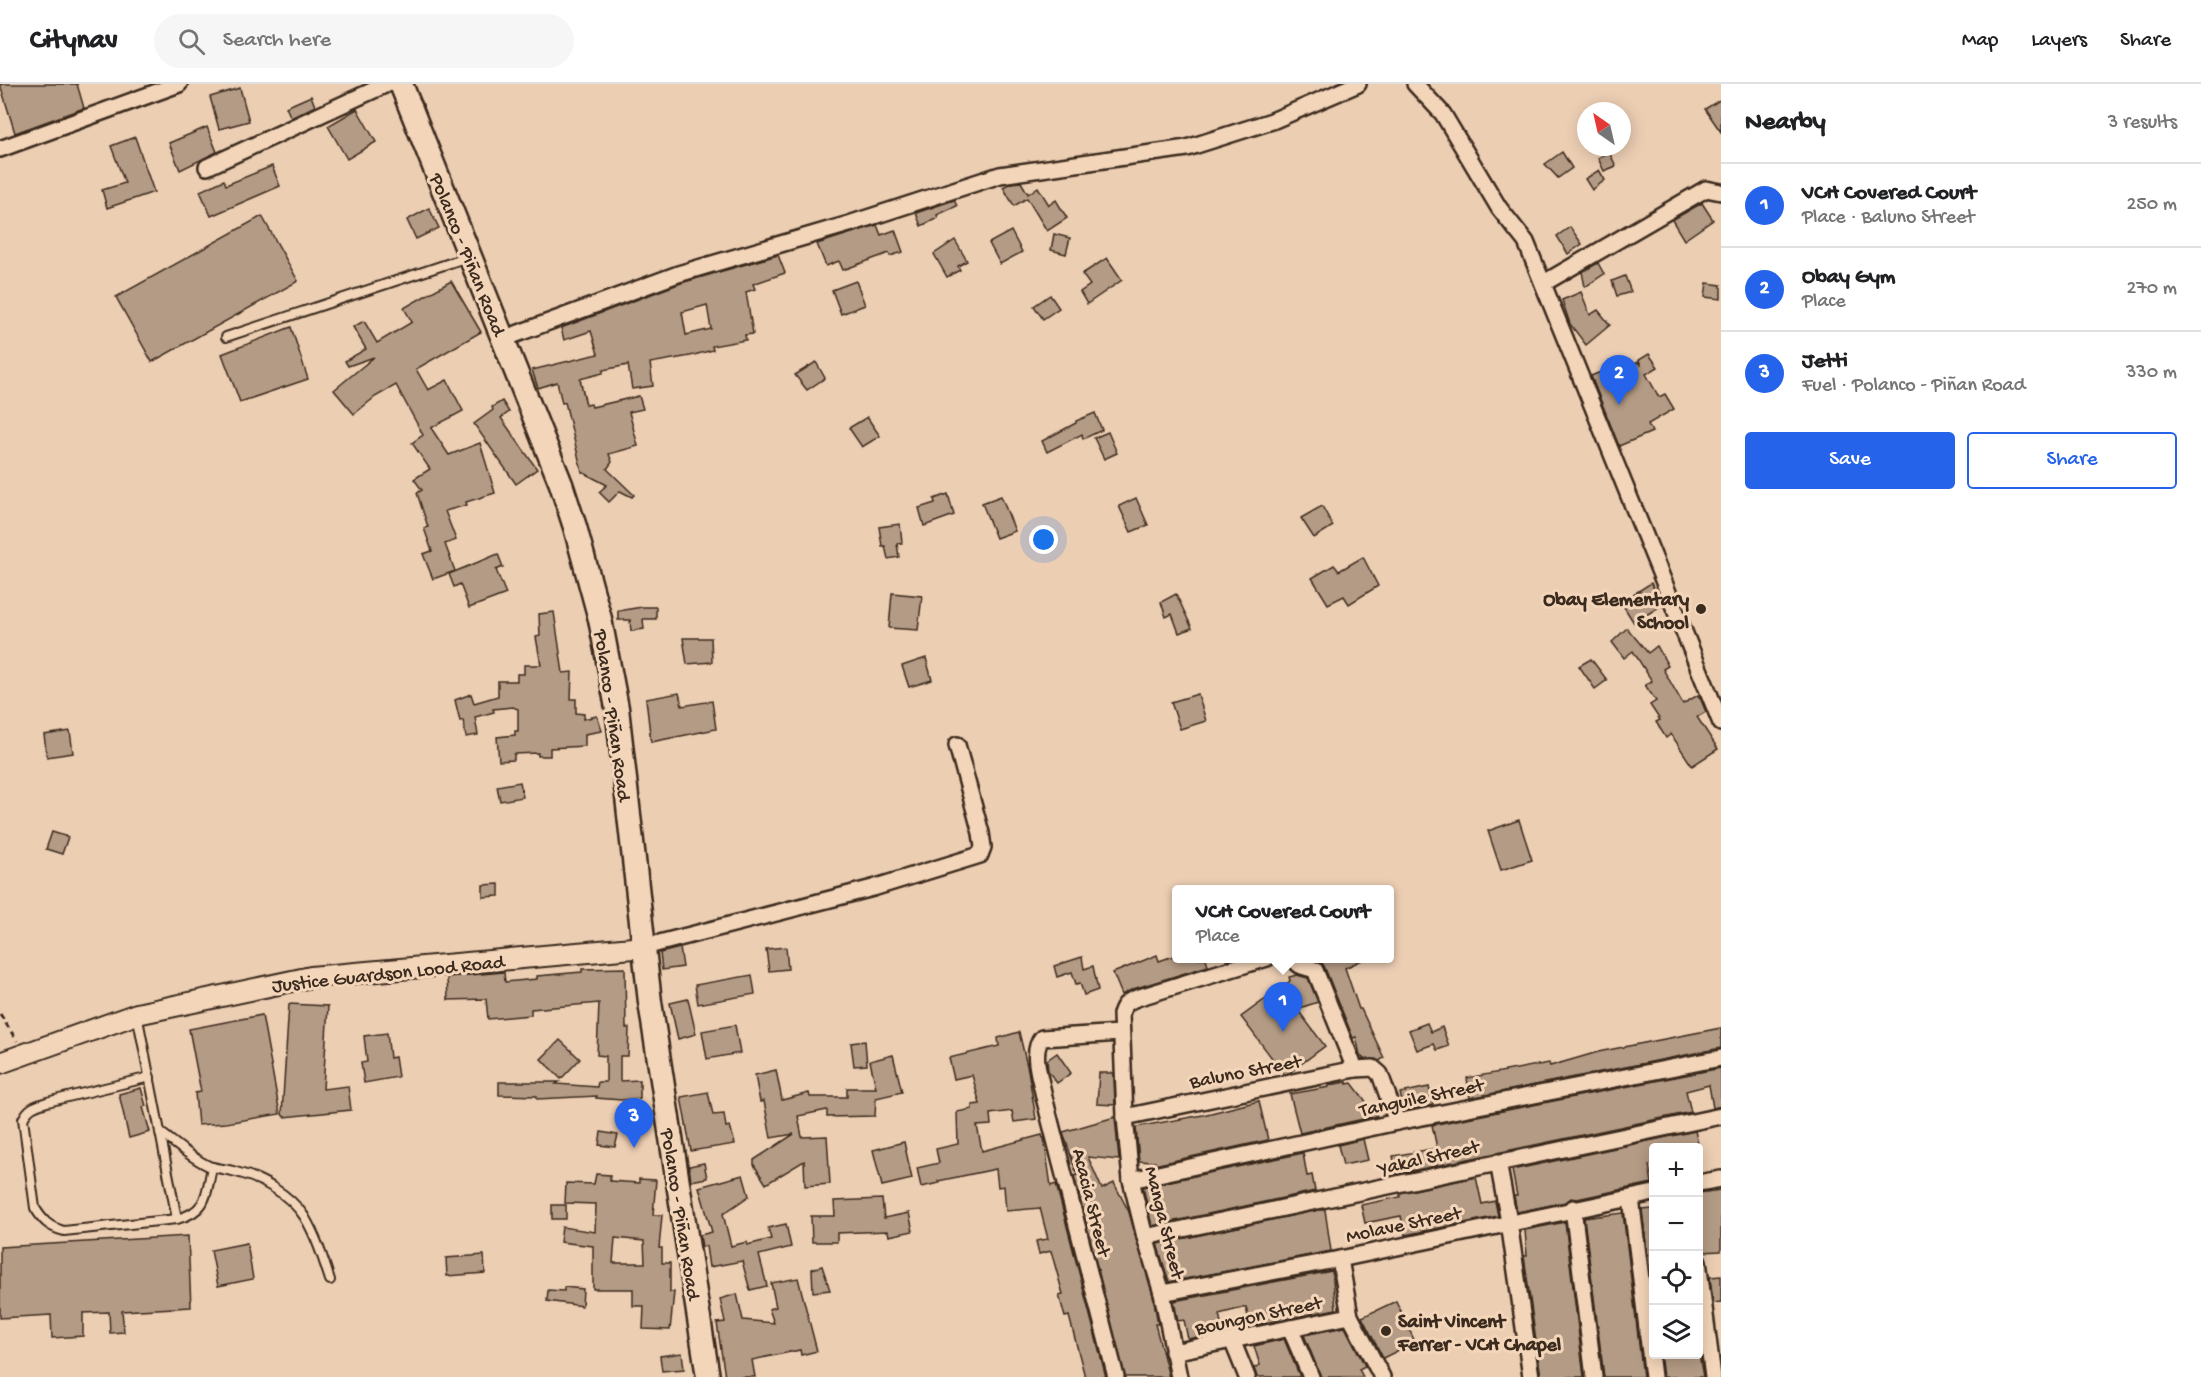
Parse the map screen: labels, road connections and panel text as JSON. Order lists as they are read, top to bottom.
{
  "streets": {
    "main road": ["Polanco - Piñan Road"],
    "street": [
      "Justice Guardson Lood Road",
      "Baluno Street",
      "Tanguile Street",
      "Yakal Street",
      "Acacia Street",
      "Manga Street",
      "Molave Street",
      "Boungon Street"
    ]
  },
  "crossings": [
    ["Polanco - Piñan Road", "Justice Guardson Lood Road"],
    ["Baluno Street", "Tanguile Street"],
    ["Baluno Street", "Manga Street"],
    ["Tanguile Street", "Manga Street"],
    ["Yakal Street", "Manga Street"],
    ["Acacia Street", "Manga Street"],
    ["Manga Street", "Molave Street"],
    ["Manga Street", "Boungon Street"]
  ],
  "places": ["Obay Elementary School", "Saint Vincent Ferrer - VCH Chapel"],
  "north": "top left",
  "page": {
    "header": "Citynav",
    "search": "Search here",
    "nav": ["Map", "Layers", "Share"],
    "heading": ["Nearby", "3 results"],
    "list": [
      {
        "mark": "1",
        "name": "VCH Covered Court",
        "note": "Place · Baluno Street",
        "value": "250 m"
      },
      {
        "mark": "2",
        "name": "Obay Gym",
        "note": "Place",
        "value": "270 m"
      },
      {
        "mark": "3",
        "name": "Jetti",
        "note": "Fuel · Polanco - Piñan Road",
        "value": "330 m"
      }
    ],
    "pins": ["2", "1", "3"],
    "buttons": ["Save", "Share"],
    "popup": ["VCH Covered Court", "Place"],
    "map_buttons": ["+", "−"]
  }
}
